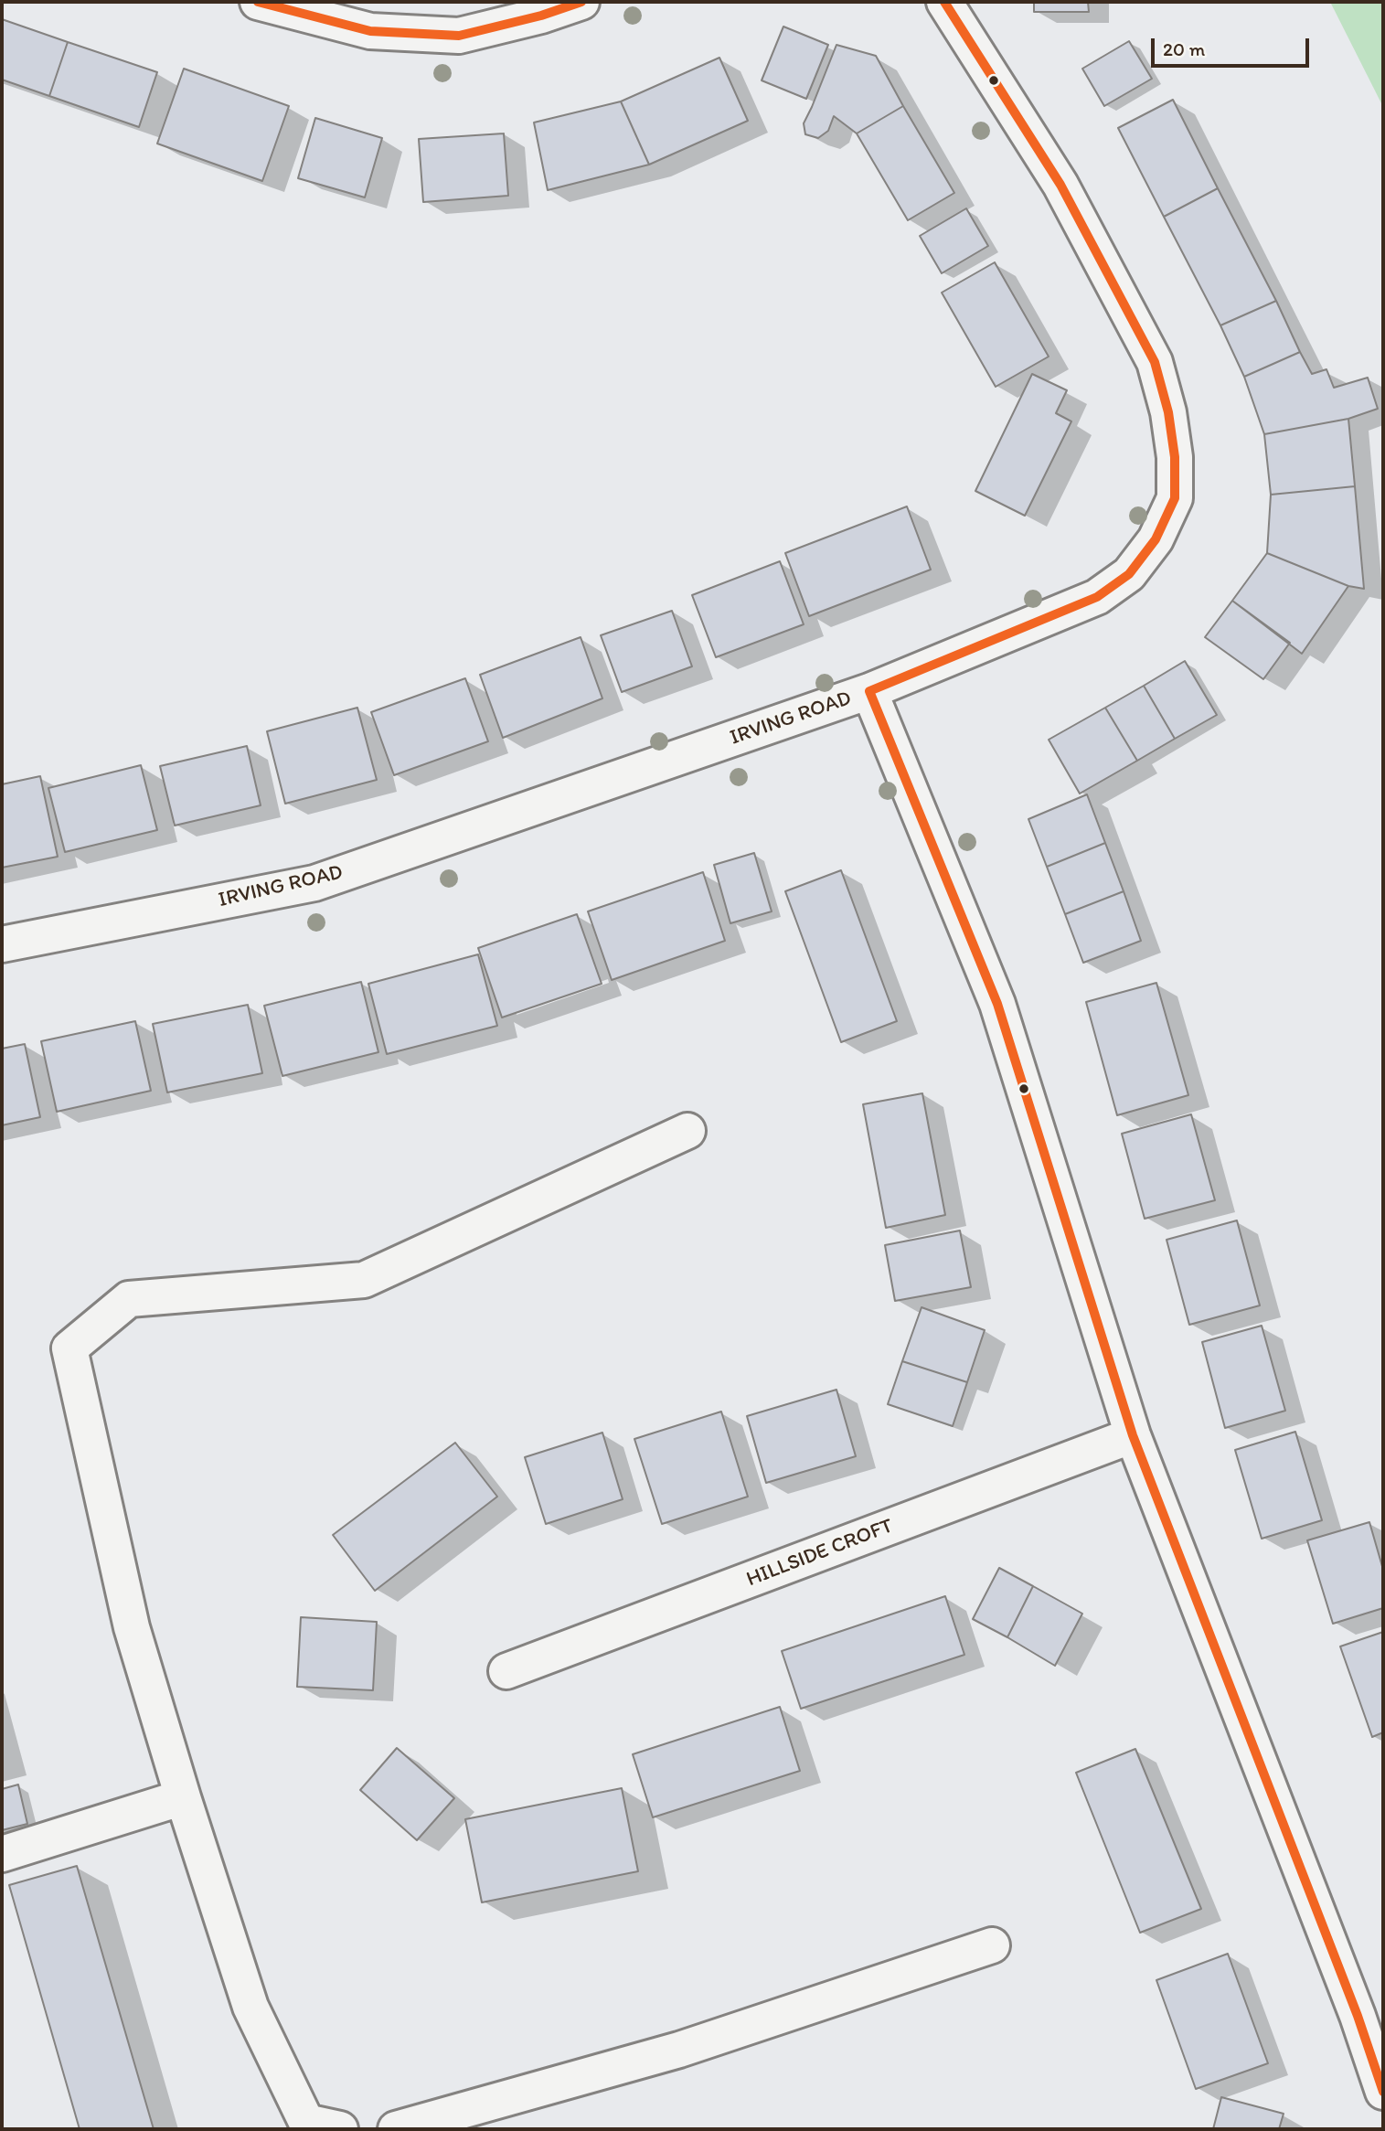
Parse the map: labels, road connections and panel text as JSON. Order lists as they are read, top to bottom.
{
  "streets": {
    "street": ["IRVING ROAD", "HILLSIDE CROFT"]
  },
  "scale_bar": "20 m"
}
